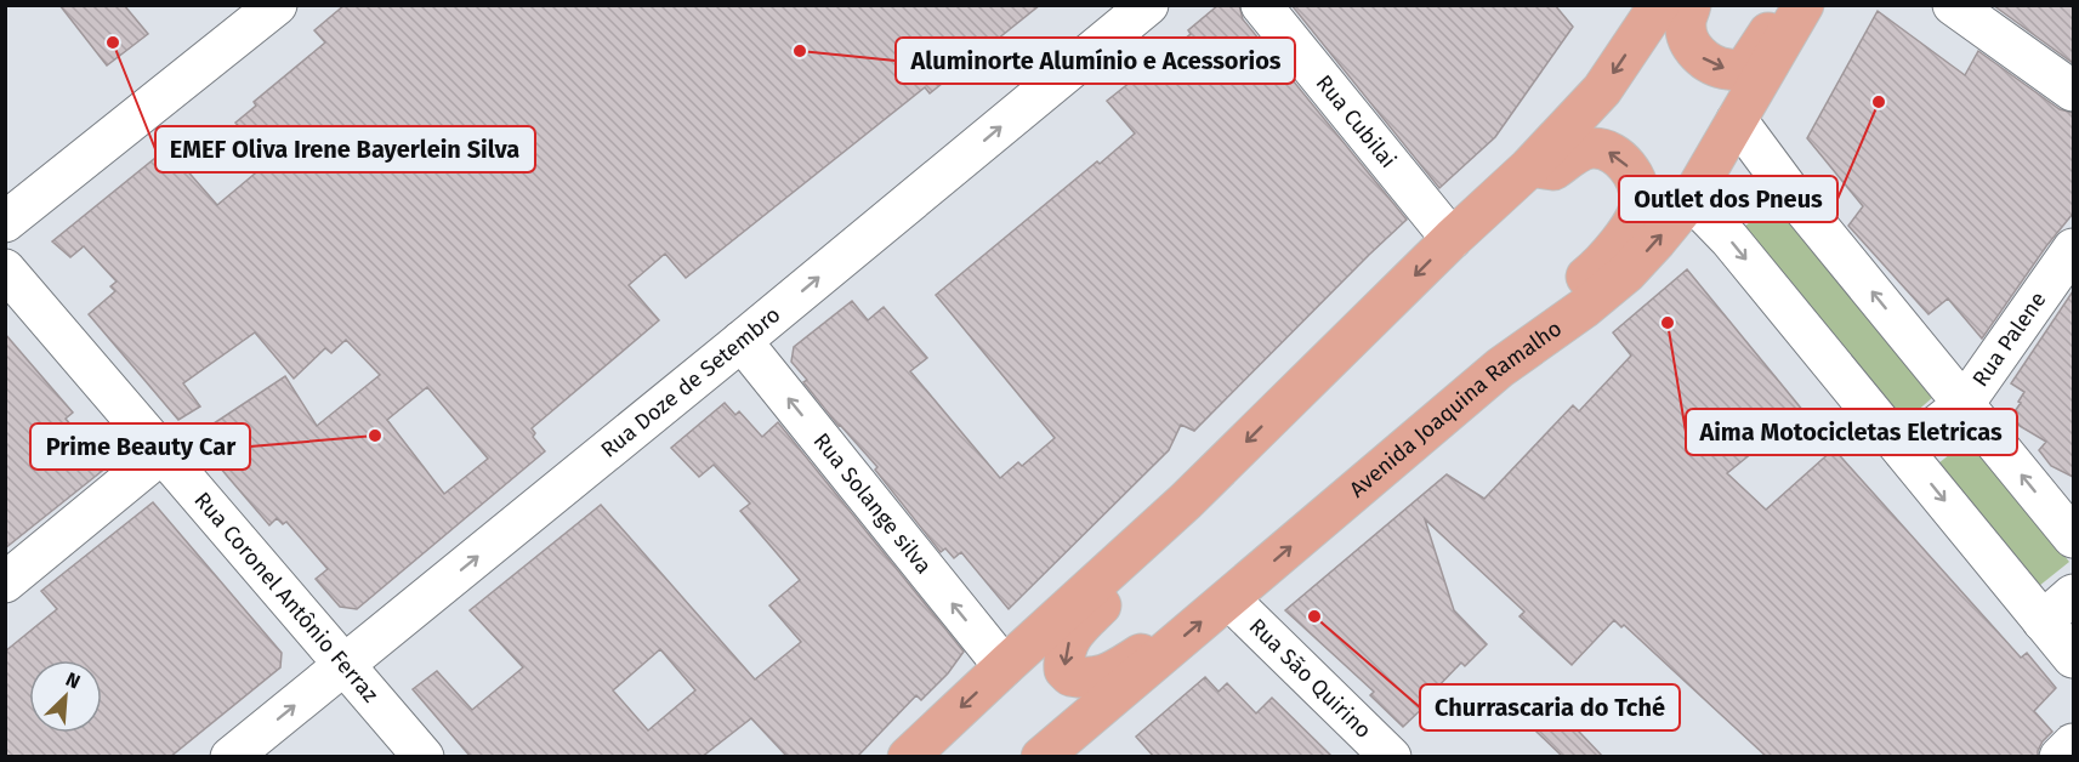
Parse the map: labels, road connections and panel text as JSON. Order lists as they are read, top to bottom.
{
  "streets": {
    "main road": ["Avenida Joaquina Ramalho"],
    "street": [
      "Rua Cubilai",
      "Rua Palene",
      "Rua Doze de Setembro",
      "Rua Solange silva",
      "Rua Coronel Antônio Ferraz",
      "Rua São Quirino"
    ]
  },
  "crossings": [
    ["Rua Doze de Setembro", "Rua Solange silva"],
    ["Rua Doze de Setembro", "Rua Coronel Antônio Ferraz"],
    ["Avenida Joaquina Ramalho", "Rua São Quirino"]
  ],
  "one_way": ["Rua Doze de Setembro", "Rua Solange silva"],
  "places": [
    "EMEF Oliva Irene Bayerlein Silva",
    "Aluminorte Alumínio e Acessorios",
    "Outlet dos Pneus",
    "Aima Motocicletas Eletricas",
    "Prime Beauty Car",
    "Churrascaria do Tché"
  ],
  "north": "top right"
}
